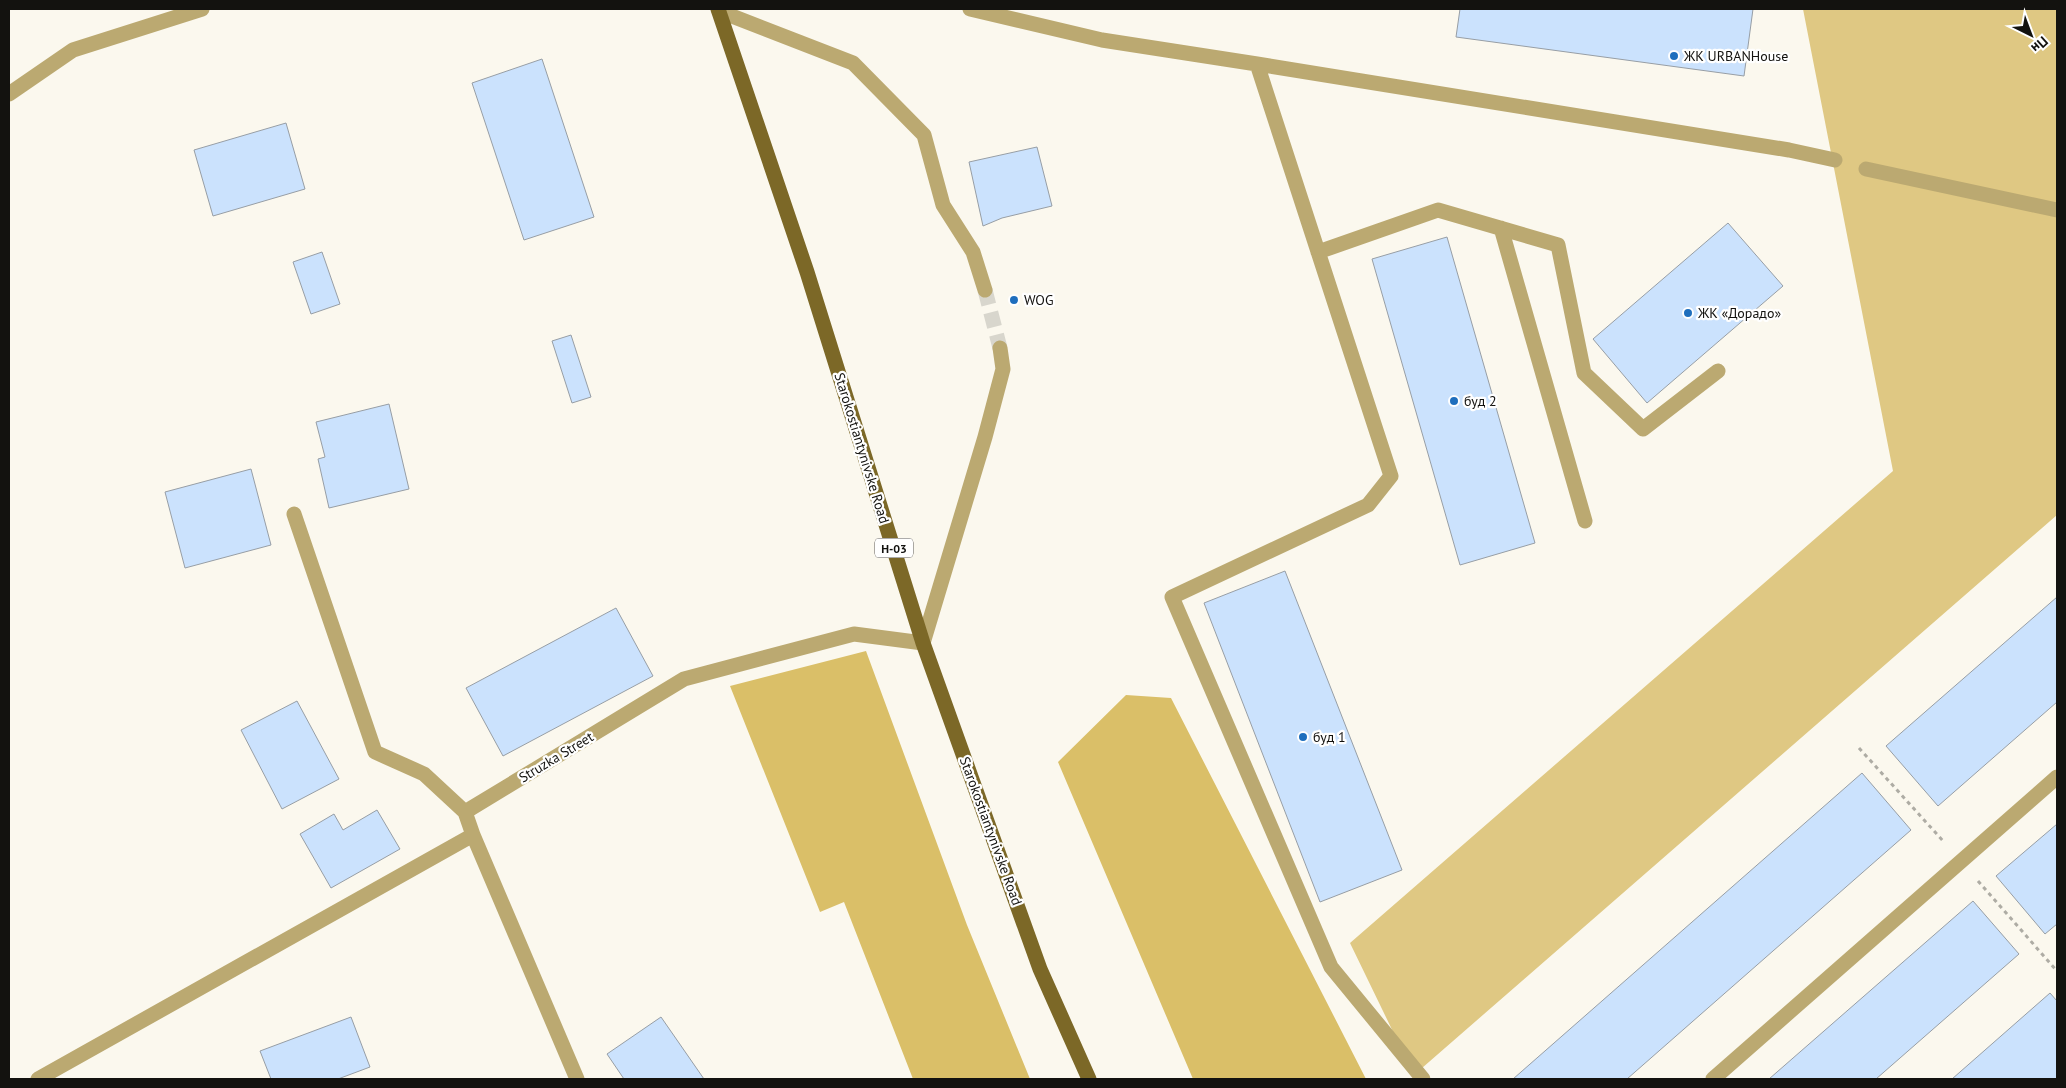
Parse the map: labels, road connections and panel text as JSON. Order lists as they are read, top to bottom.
{
  "streets": {
    "main road": ["Starokostiantynivske Road", "Н-03"],
    "street": ["Struzka Street"]
  },
  "crossings": [
    ["Starokostiantynivske Road", "Struzka Street"]
  ],
  "places": [
    "ЖК URBANHouse",
    "WOG",
    "ЖК «Дорадо»",
    "буд 2",
    "буд 1"
  ],
  "north": "bottom right"
}
